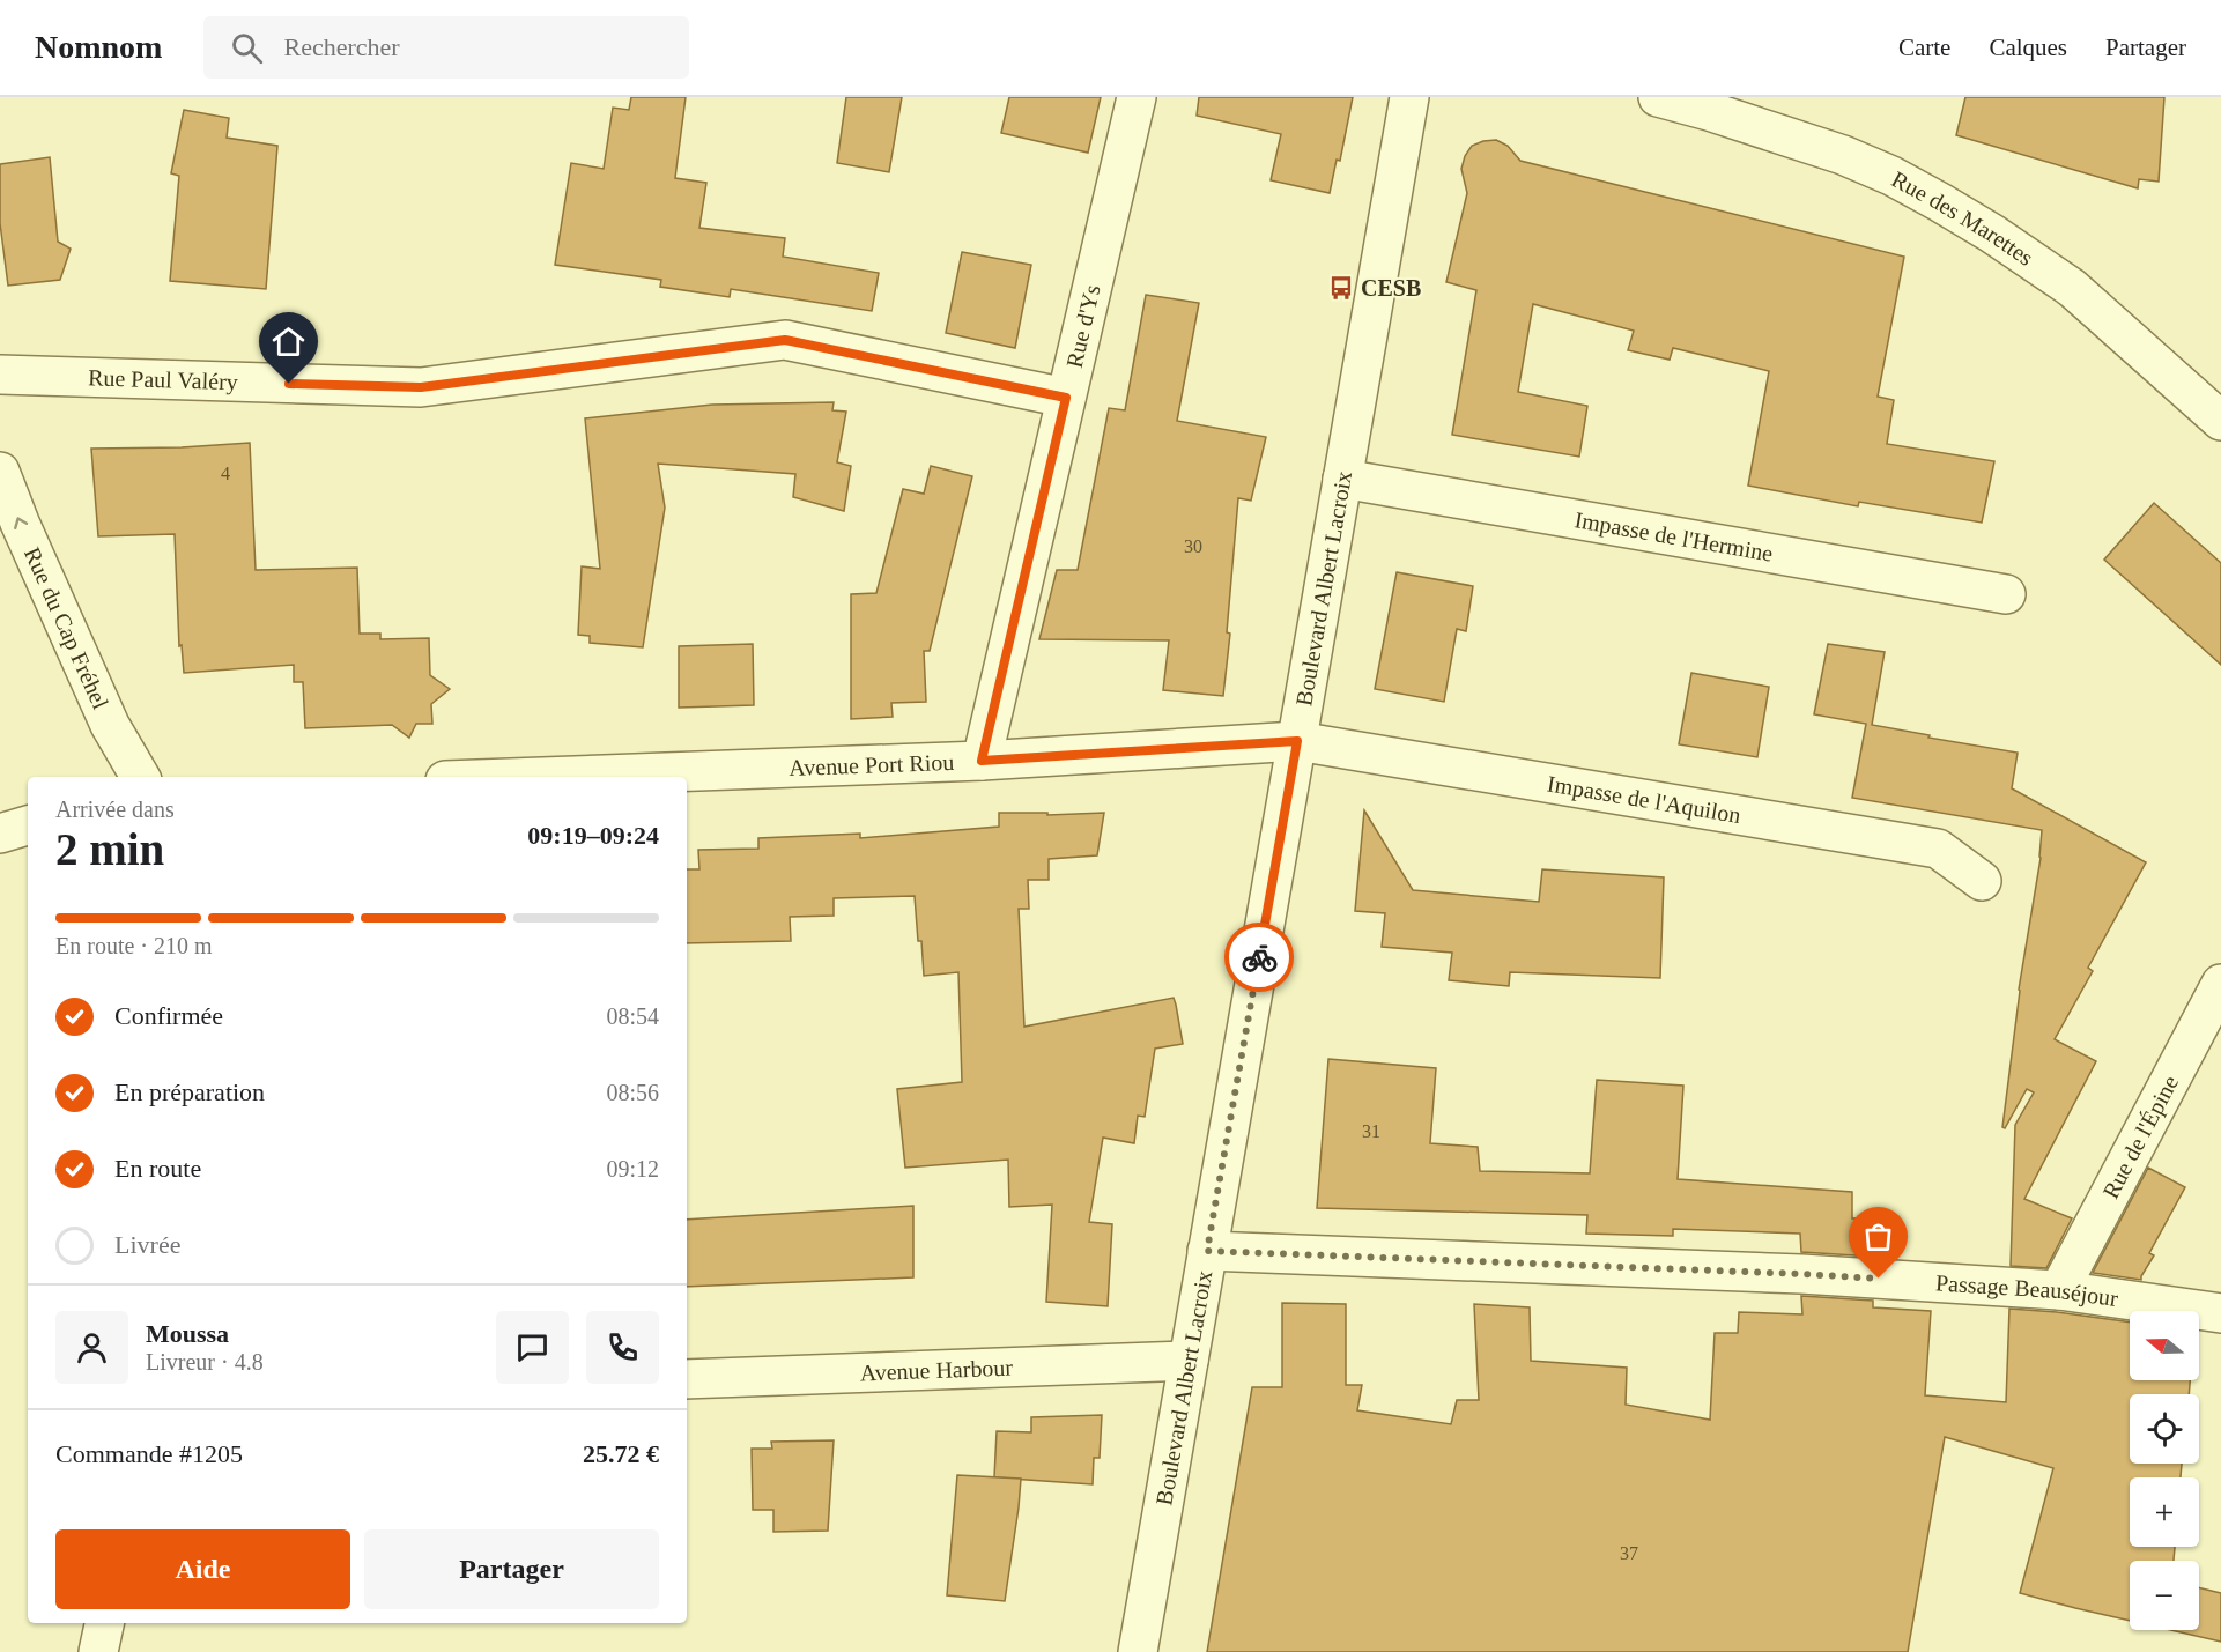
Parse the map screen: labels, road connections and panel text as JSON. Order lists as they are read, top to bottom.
{
  "streets": {
    "street": [
      "Rue des Marettes",
      "Rue d'Ys",
      "Rue Paul Valéry",
      "Impasse de l'Hermine",
      "Boulevard Albert Lacroix",
      "Rue du Cap Fréhel",
      "Avenue Port Riou",
      "Impasse de l'Aquilon",
      "Rue de l'Épine",
      "Passage Beauséjour",
      "Avenue Harbour"
    ]
  },
  "crossings": [
    ["Rue d'Ys", "Rue Paul Valéry"],
    ["Rue d'Ys", "Avenue Port Riou"],
    ["Impasse de l'Hermine", "Boulevard Albert Lacroix"],
    ["Boulevard Albert Lacroix", "Avenue Port Riou"],
    ["Boulevard Albert Lacroix", "Impasse de l'Aquilon"],
    ["Boulevard Albert Lacroix", "Passage Beauséjour"],
    ["Boulevard Albert Lacroix", "Avenue Harbour"],
    ["Avenue Port Riou", "Impasse de l'Aquilon"],
    ["Rue de l'Épine", "Passage Beauséjour"]
  ],
  "one_way": ["Rue du Cap Fréhel"],
  "places": {
    "bus stop": ["CESB"]
  },
  "house_numbers": [
    "4",
    "30",
    "31",
    "37"
  ],
  "north": "left",
  "page": {
    "header": "Nomnom",
    "search": "Rechercher",
    "nav": ["Carte", "Calques", "Partager"],
    "heading": ["2 min", "Arrivée dans", "09:19–09:24"],
    "panel": [
      "Moussa",
      "Livreur · 4.8",
      "Commande #1205",
      "25.72 €"
    ],
    "bar": "En route · 210 m",
    "list": [
      ["Confirmée", "08:54"],
      ["En préparation", "08:56"],
      ["En route", "09:12"],
      "Livrée"
    ],
    "map_buttons": ["+", "−"],
    "buttons": ["Aide", "Partager"]
  }
}
